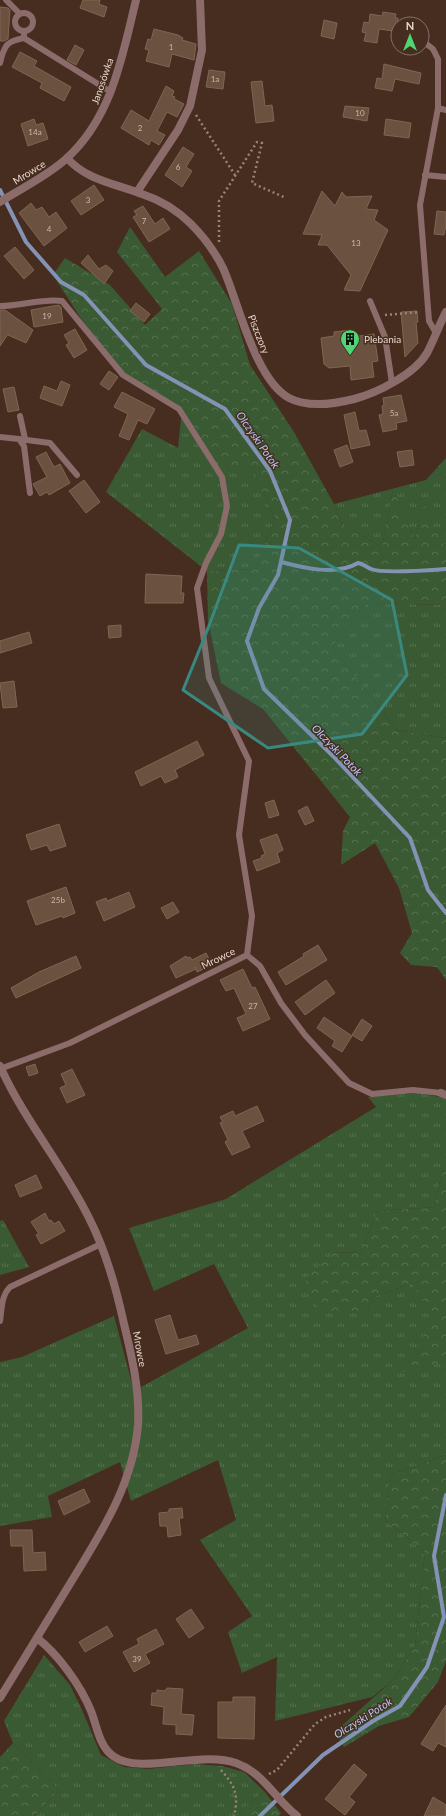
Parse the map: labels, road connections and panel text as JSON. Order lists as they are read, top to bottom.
{
  "streets": {
    "street": ["Janosówka", "Mrowce", "Piszczory"]
  },
  "crossings": [
    ["Janosówka", "Mrowce"],
    ["Janosówka", "Piszczory"],
    ["Mrowce", "Piszczory"]
  ],
  "water": ["Olczyski Potok"],
  "places": {
    "building": ["Plebania"]
  },
  "house_numbers": [
    "1",
    "1a",
    "10",
    "2",
    "14a",
    "6",
    "3",
    "7",
    "4",
    "13",
    "19",
    "5a",
    "25b",
    "27",
    "39"
  ],
  "north": "top"
}
